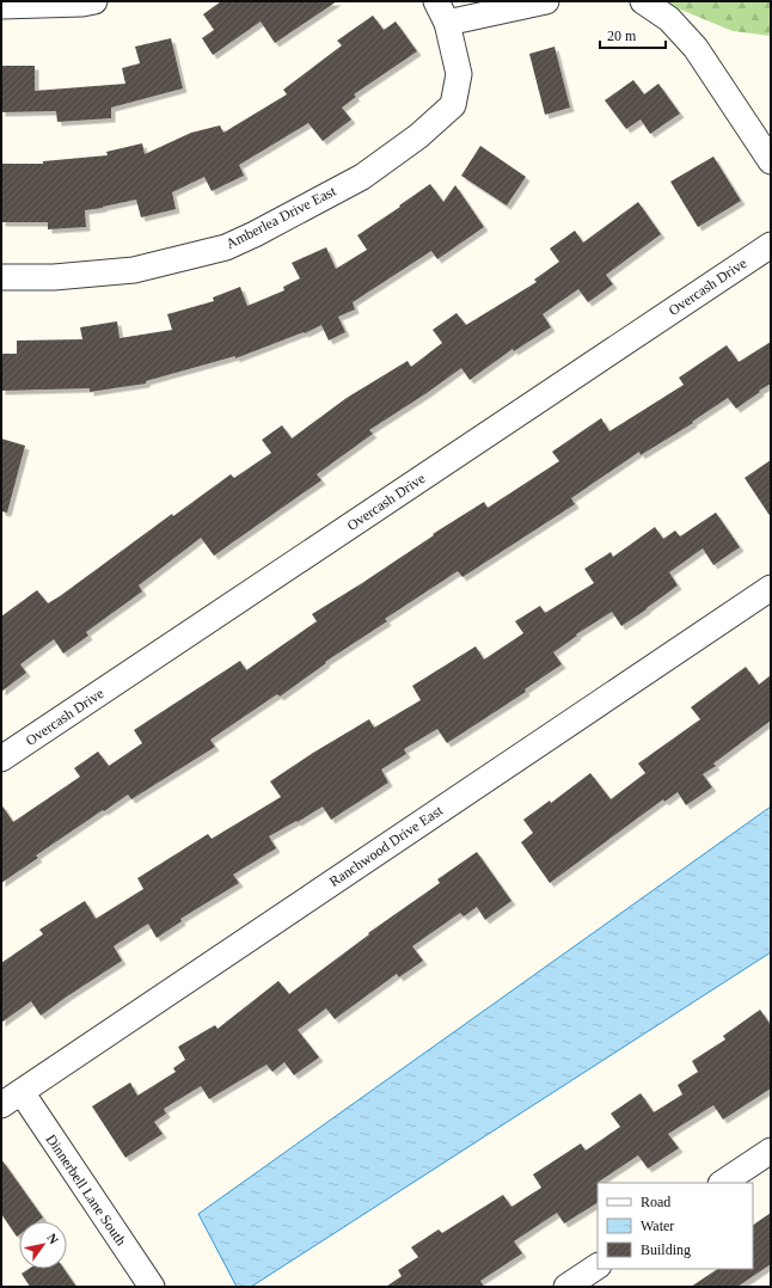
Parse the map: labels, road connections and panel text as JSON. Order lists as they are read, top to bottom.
{
  "streets": {
    "street": [
      "Amberlea Drive East",
      "Overcash Drive",
      "Ranchwood Drive East",
      "Dinnerbell Lane South"
    ]
  },
  "crossings": [
    ["Ranchwood Drive East", "Dinnerbell Lane South"]
  ],
  "legend": ["Road", "Water", "Building"],
  "scale_bar": "20 m",
  "north": "top right"
}
